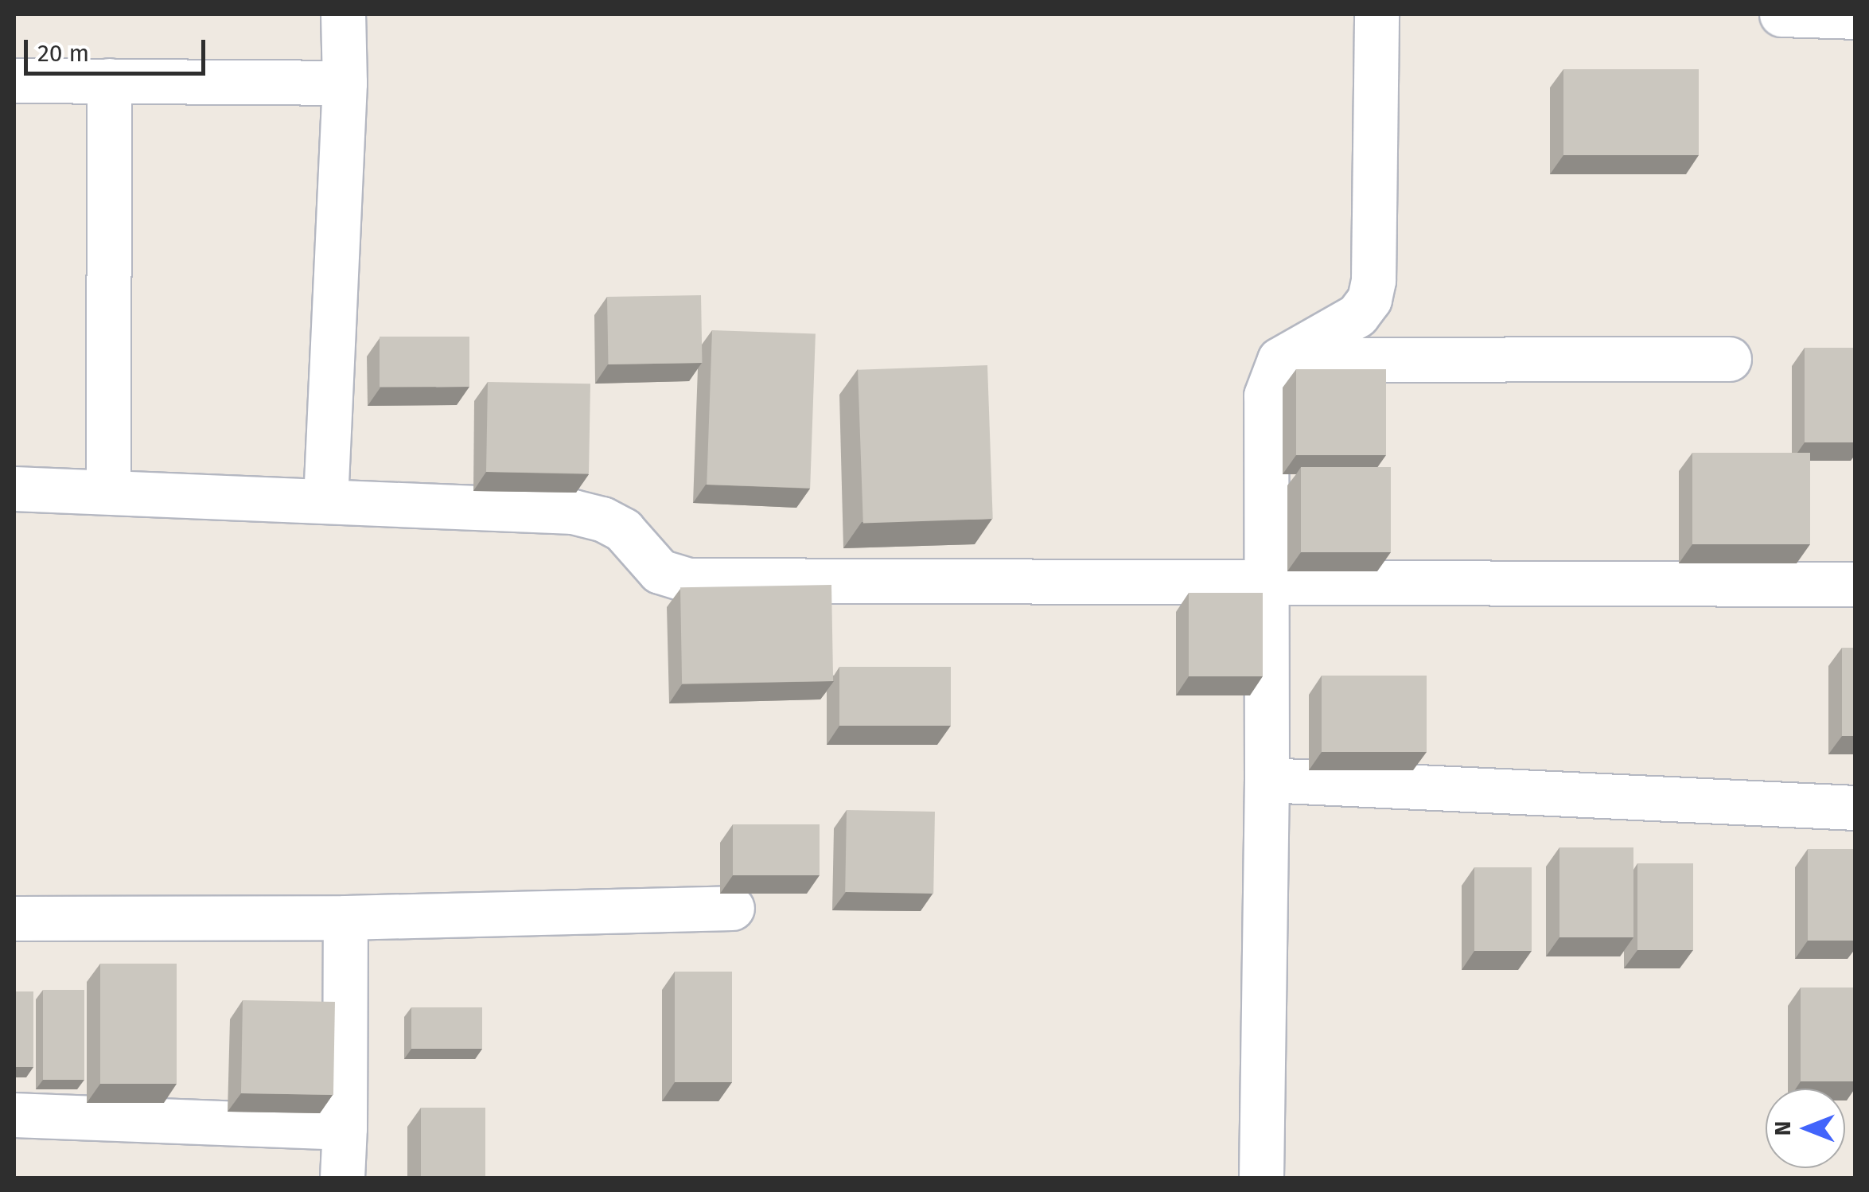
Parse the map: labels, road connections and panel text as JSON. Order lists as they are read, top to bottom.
{
  "scale_bar": "20 m",
  "north": "left"
}
